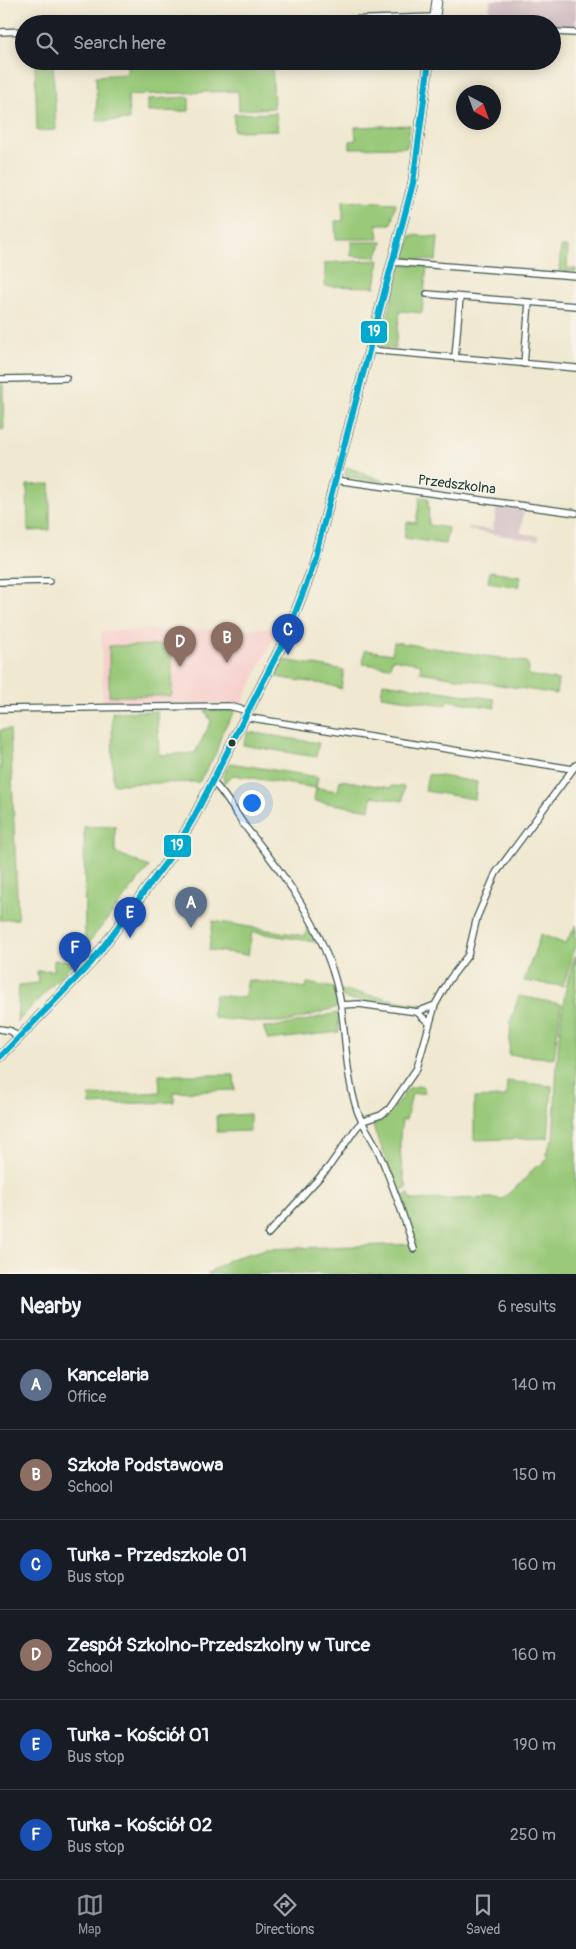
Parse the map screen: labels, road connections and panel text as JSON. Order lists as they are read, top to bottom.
{
  "streets": {
    "street": ["Przedszkolna"]
  },
  "lines": ["transit line 19"],
  "north": "bottom right",
  "page": {
    "search": "Search here",
    "pins": [
      "C",
      "B",
      "D",
      "A",
      "E",
      "F"
    ],
    "heading": ["Nearby", "6 results"],
    "list": [
      {
        "mark": "A",
        "name": "Kancelaria",
        "note": "Office",
        "value": "140 m"
      },
      {
        "mark": "B",
        "name": "Szkoła Podstawowa",
        "note": "School",
        "value": "150 m"
      },
      {
        "mark": "C",
        "name": "Turka - Przedszkole 01",
        "note": "Bus stop",
        "value": "160 m"
      },
      {
        "mark": "D",
        "name": "Zespół Szkolno-Przedszkolny w Turce",
        "note": "School",
        "value": "160 m"
      },
      {
        "mark": "E",
        "name": "Turka - Kościół 01",
        "note": "Bus stop",
        "value": "190 m"
      },
      {
        "mark": "F",
        "name": "Turka - Kościół 02",
        "note": "Bus stop",
        "value": "250 m"
      }
    ],
    "nav": ["Map", "Directions", "Saved"]
  }
}
